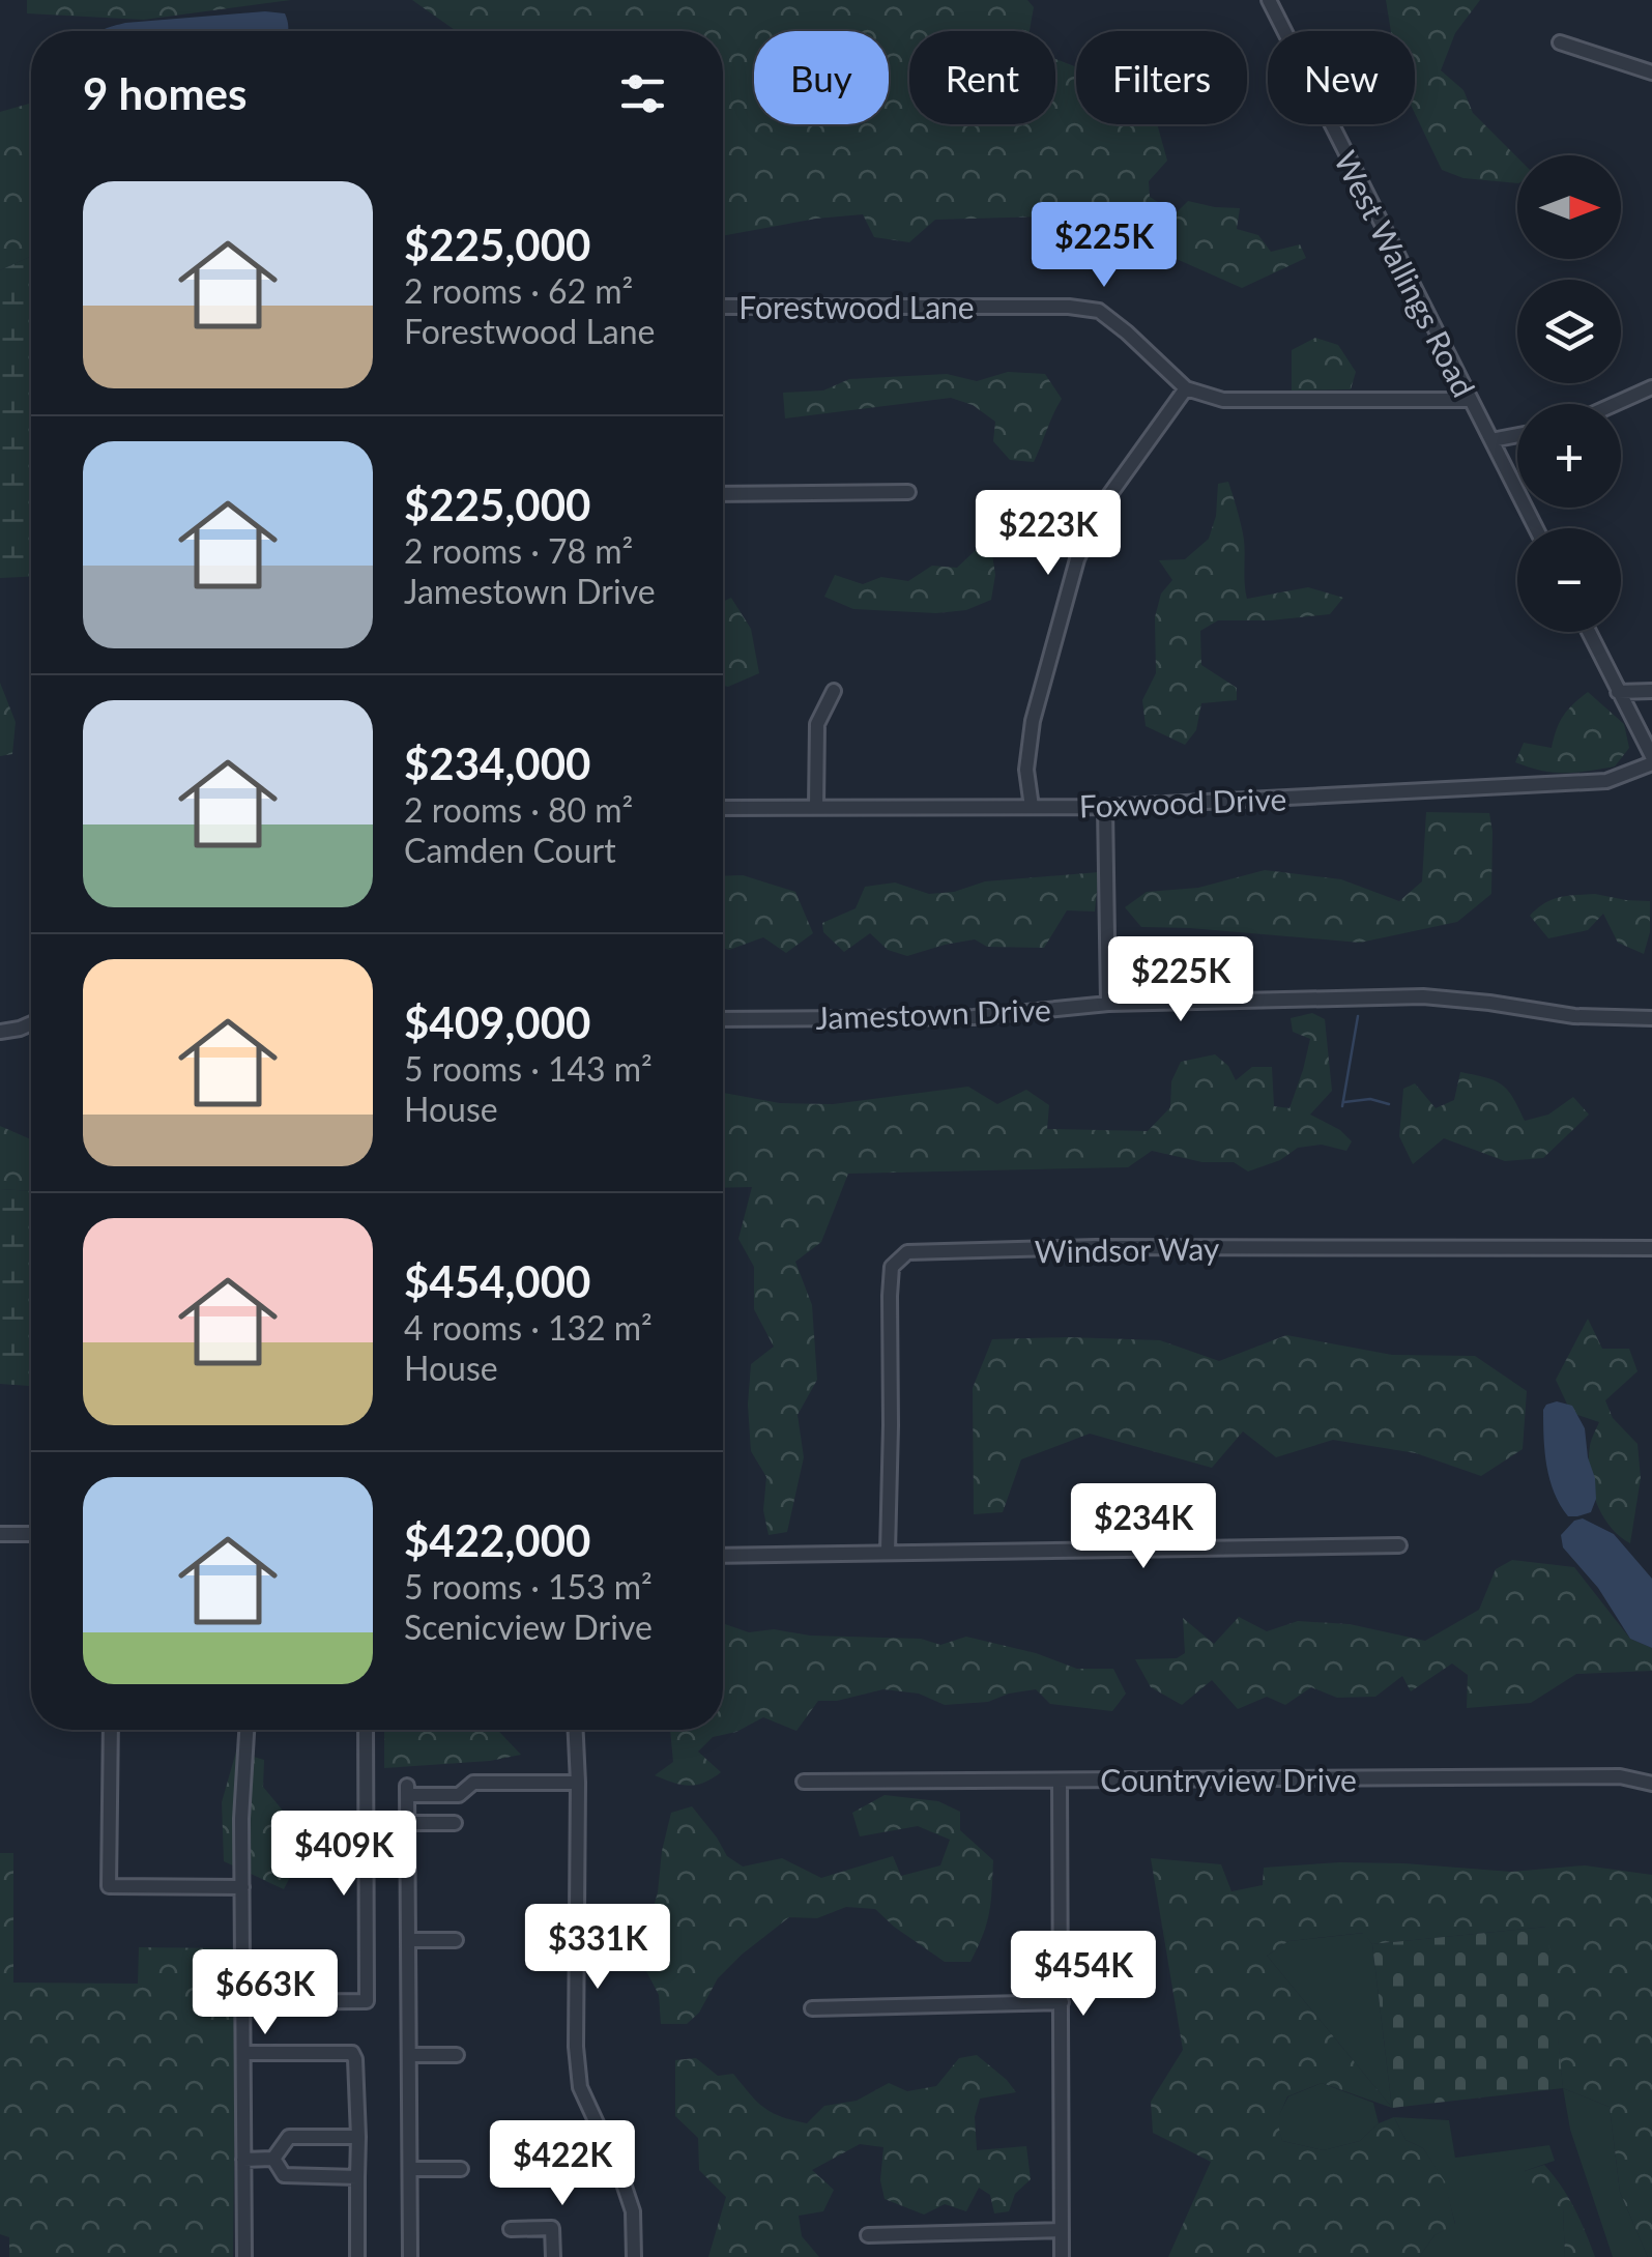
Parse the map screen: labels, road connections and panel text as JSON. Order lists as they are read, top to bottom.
{
  "streets": {
    "street": [
      "West Wallings Road",
      "Forestwood Lane",
      "Foxwood Drive",
      "Jamestown Drive",
      "Windsor Way",
      "Countryview Drive"
    ]
  },
  "north": "right",
  "page": {
    "chip": [
      "Buy",
      "Rent",
      "Filters",
      "New"
    ],
    "heading": "9 homes",
    "map_buttons": ["+", "−"],
    "list": [
      {
        "name": "$225,000",
        "note": "2 rooms · 62 m² · Forestwood Lane"
      },
      {
        "name": "$225,000",
        "note": "2 rooms · 78 m² · Jamestown Drive"
      },
      {
        "name": "$234,000",
        "note": "2 rooms · 80 m² · Camden Court"
      },
      {
        "name": "$409,000",
        "note": "5 rooms · 143 m² · House"
      },
      {
        "name": "$454,000",
        "note": "4 rooms · 132 m² · House"
      },
      {
        "name": "$422,000",
        "note": "5 rooms · 153 m² · Scenicview Drive"
      }
    ],
    "price": [
      "$225K",
      "$223K",
      "$225K",
      "$234K",
      "$409K",
      "$331K",
      "$454K",
      "$663K",
      "$422K"
    ]
  }
}
